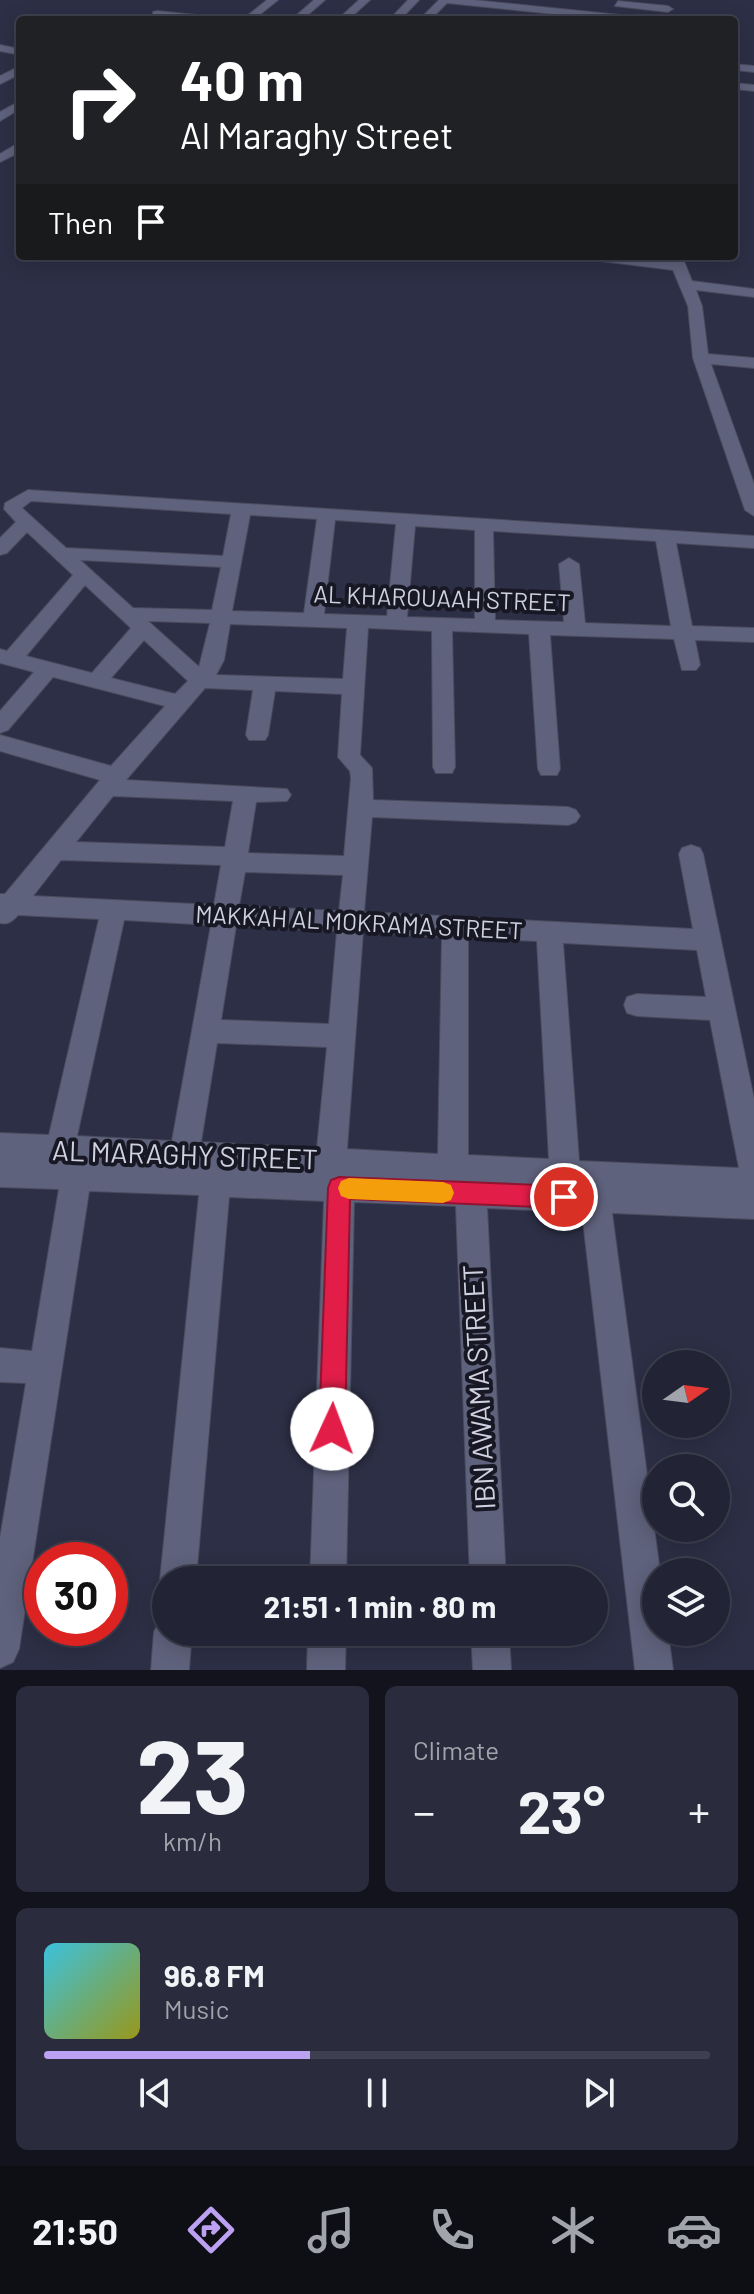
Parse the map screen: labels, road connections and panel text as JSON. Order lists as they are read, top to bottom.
{
  "streets": {
    "street": [
      "AL KHAROUAAH STREET",
      "MAKKAH AL MOKRAMA STREET",
      "AL MARAGHY STREET",
      "IBN AWAMA STREET"
    ]
  },
  "crossings": [
    ["MAKKAH AL MOKRAMA STREET", "IBN AWAMA STREET"],
    ["AL MARAGHY STREET", "IBN AWAMA STREET"]
  ],
  "north": "right",
  "page": {
    "turn": ["40 m", "Al Maraghy Street"],
    "then": "Then",
    "limit": "30",
    "trip": "21:51 · 1 min · 80 m",
    "tile": [
      ["23", "km/h"],
      "Climate"
    ],
    "heat": ["−", "23°", "+"],
    "song": ["96.8 FM", "Music"],
    "tabs": "21:50"
  }
}
